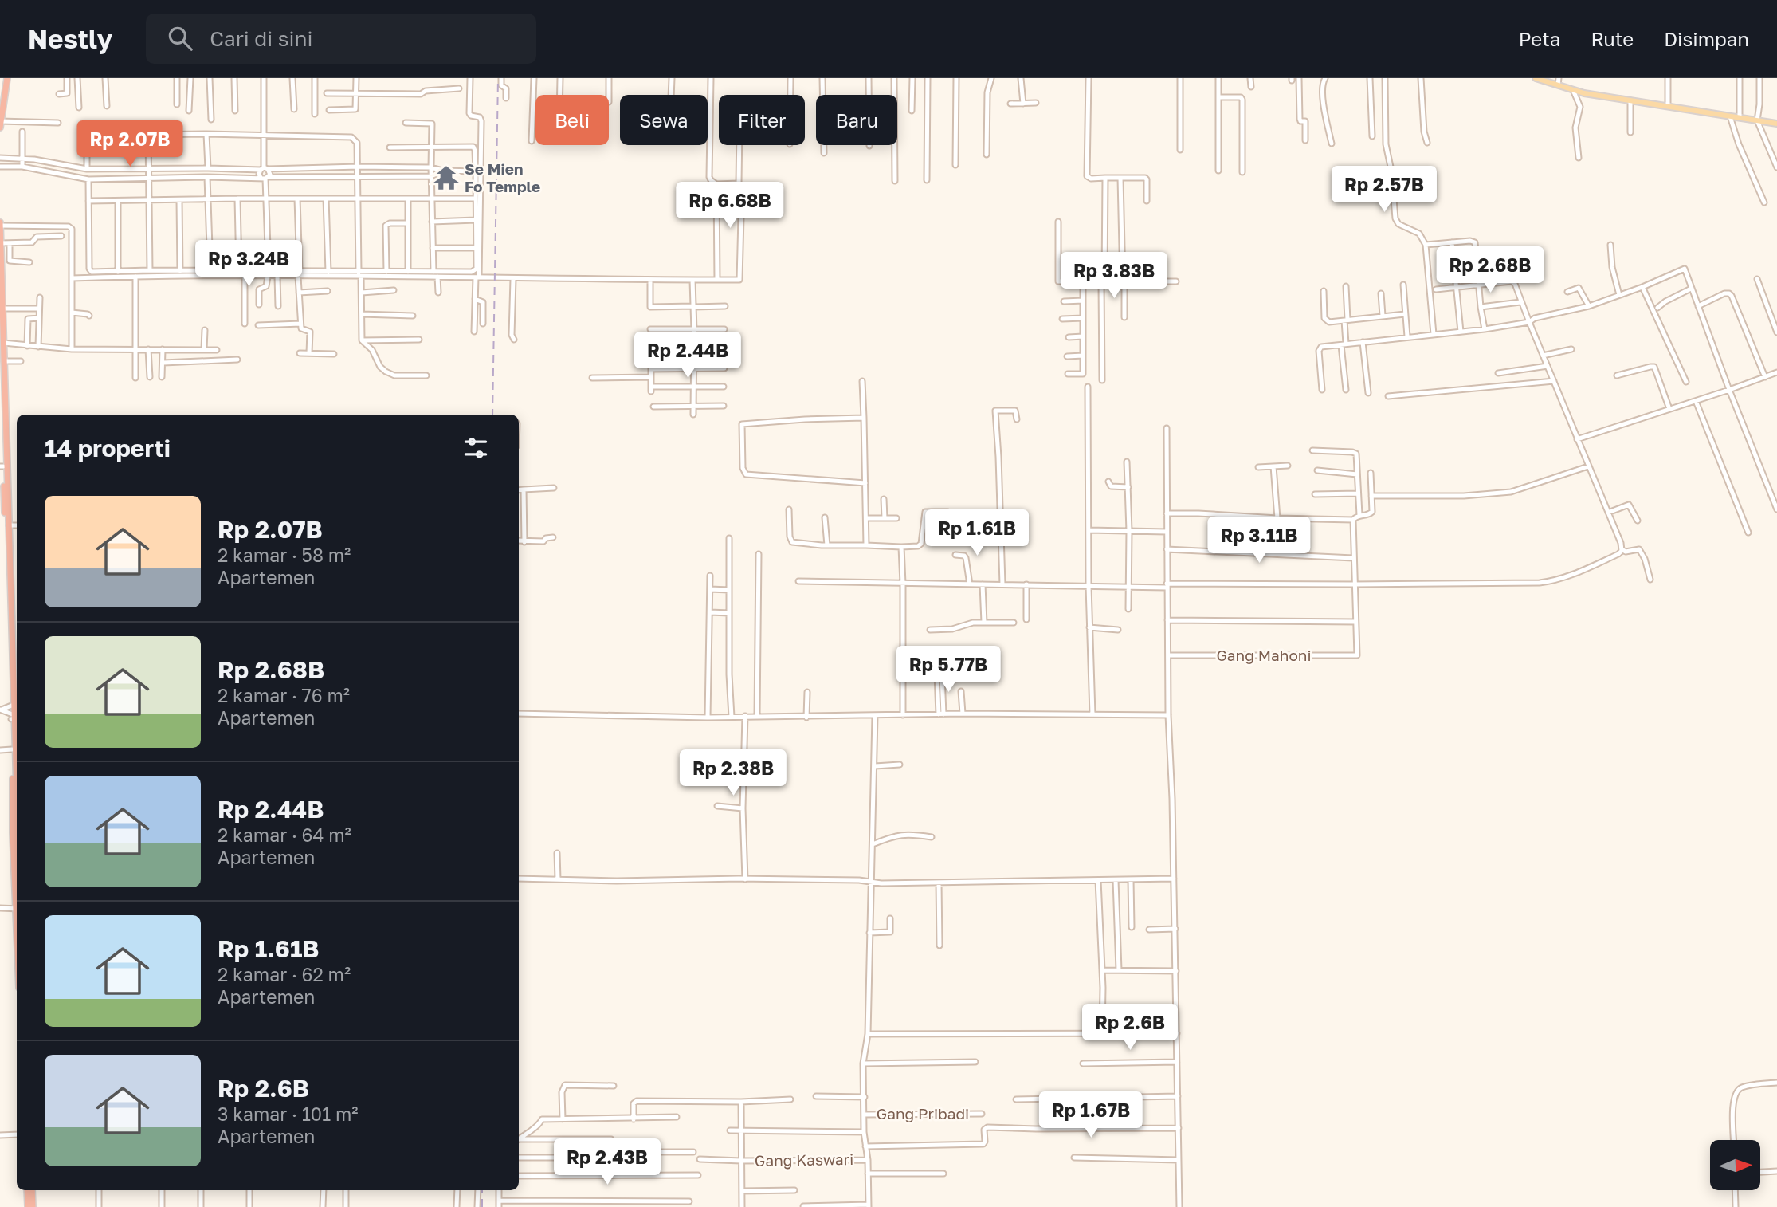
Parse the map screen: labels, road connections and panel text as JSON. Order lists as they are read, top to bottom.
{
  "streets": {
    "street": ["Gang Mahoni", "Gang Pribadi", "Gang Kaswari"]
  },
  "places": {
    "temple": ["Se Mien Fo Temple"]
  },
  "north": "right",
  "page": {
    "header": "Nestly",
    "search": "Cari di sini",
    "nav": ["Peta", "Rute", "Disimpan"],
    "chip": [
      "Beli",
      "Sewa",
      "Filter",
      "Baru"
    ],
    "price": [
      "Rp 2.07B",
      "Rp 2.57B",
      "Rp 6.68B",
      "Rp 3.24B",
      "Rp 2.68B",
      "Rp 3.83B",
      "Rp 2.44B",
      "Rp 1.61B",
      "Rp 3.11B",
      "Rp 5.77B",
      "Rp 2.38B",
      "Rp 2.6B",
      "Rp 1.67B",
      "Rp 2.43B"
    ],
    "heading": "14 properti",
    "list": [
      {
        "name": "Rp 2.07B",
        "note": "2 kamar · 58 m² · Apartemen"
      },
      {
        "name": "Rp 2.68B",
        "note": "2 kamar · 76 m² · Apartemen"
      },
      {
        "name": "Rp 2.44B",
        "note": "2 kamar · 64 m² · Apartemen"
      },
      {
        "name": "Rp 1.61B",
        "note": "2 kamar · 62 m² · Apartemen"
      },
      {
        "name": "Rp 2.6B",
        "note": "3 kamar · 101 m² · Apartemen"
      }
    ]
  }
}
